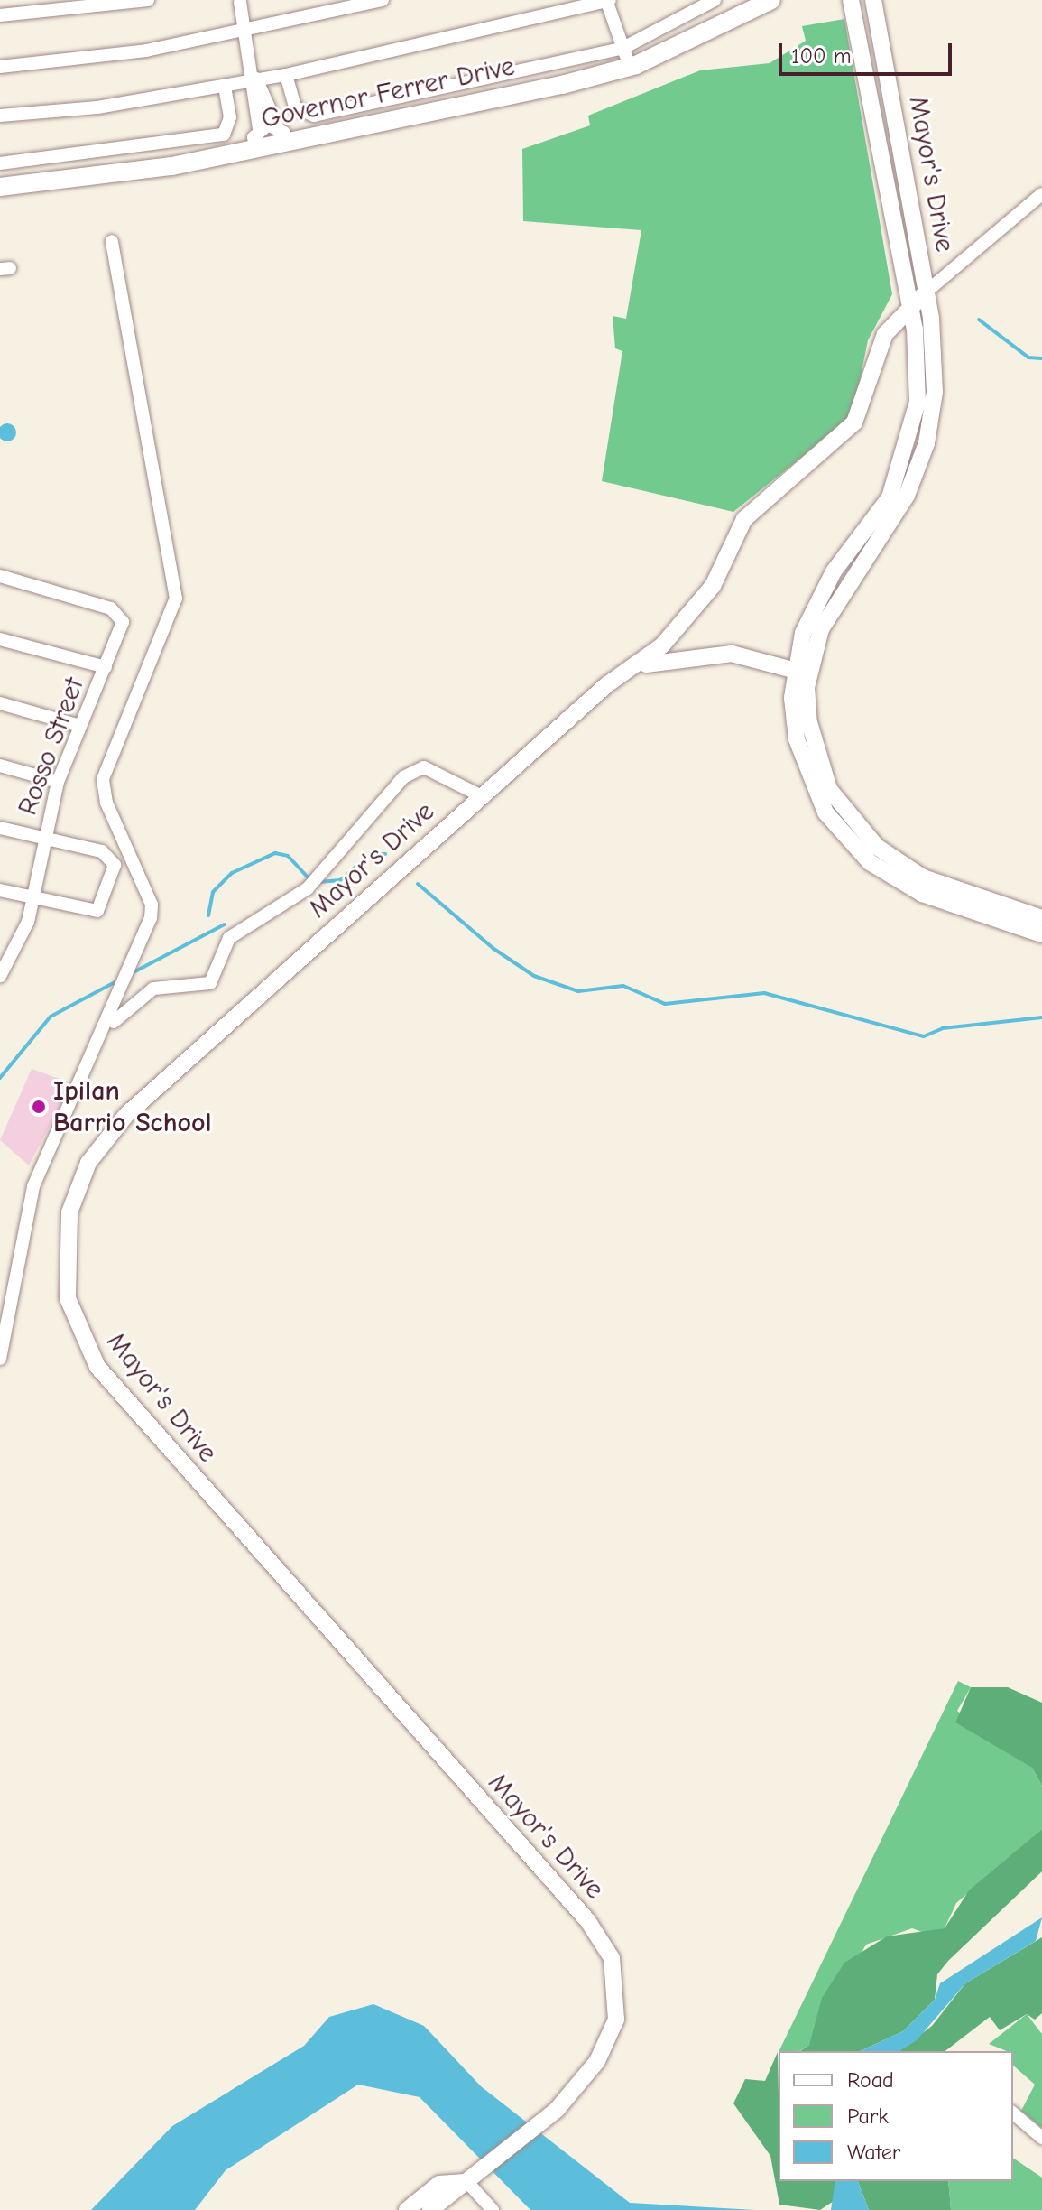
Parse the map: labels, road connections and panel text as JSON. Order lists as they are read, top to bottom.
{
  "streets": {
    "main road": ["Governor Ferrer Drive"],
    "street": ["Mayor's Drive", "Rosso Street"]
  },
  "places": ["Ipilan Barrio School"],
  "legend": ["Road", "Park", "Water"],
  "scale_bar": "100 m"
}
